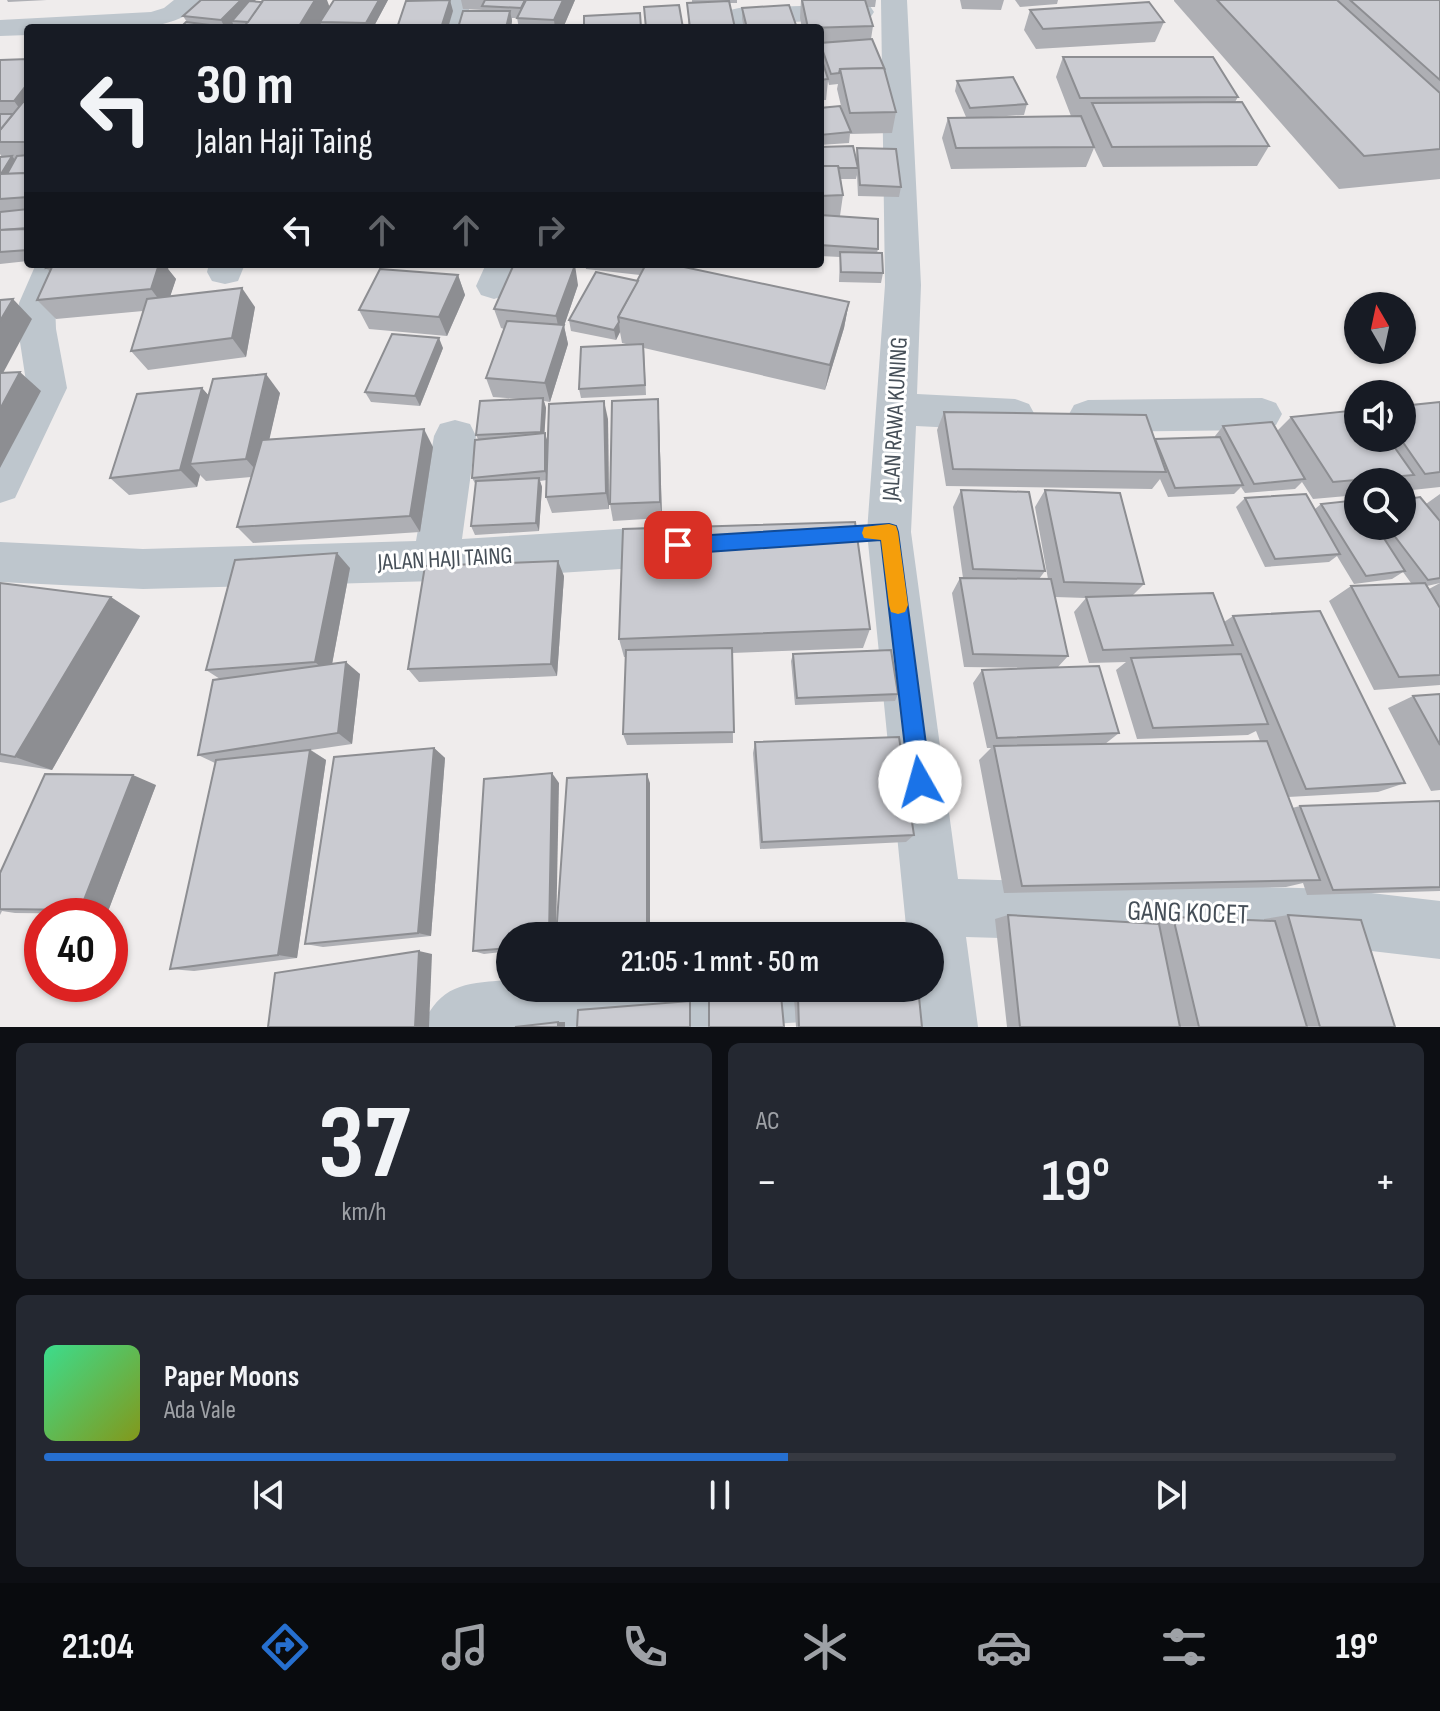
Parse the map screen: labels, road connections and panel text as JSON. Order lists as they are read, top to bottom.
{
  "streets": {
    "street": ["JALAN RAWA KUNING", "JALAN HAJI TAING", "GANG KOCET"]
  },
  "crossings": [
    ["JALAN RAWA KUNING", "GANG KOCET"]
  ],
  "north": "top",
  "page": {
    "turn": ["30 m", "Jalan Haji Taing"],
    "limit": "40",
    "trip": "21:05 · 1 mnt · 50 m",
    "tile": [
      ["37", "km/h"],
      "AC"
    ],
    "heat": ["−", "19°", "+"],
    "song": ["Paper Moons", "Ada Vale"],
    "tabs": ["21:04", "19°"]
  }
}
